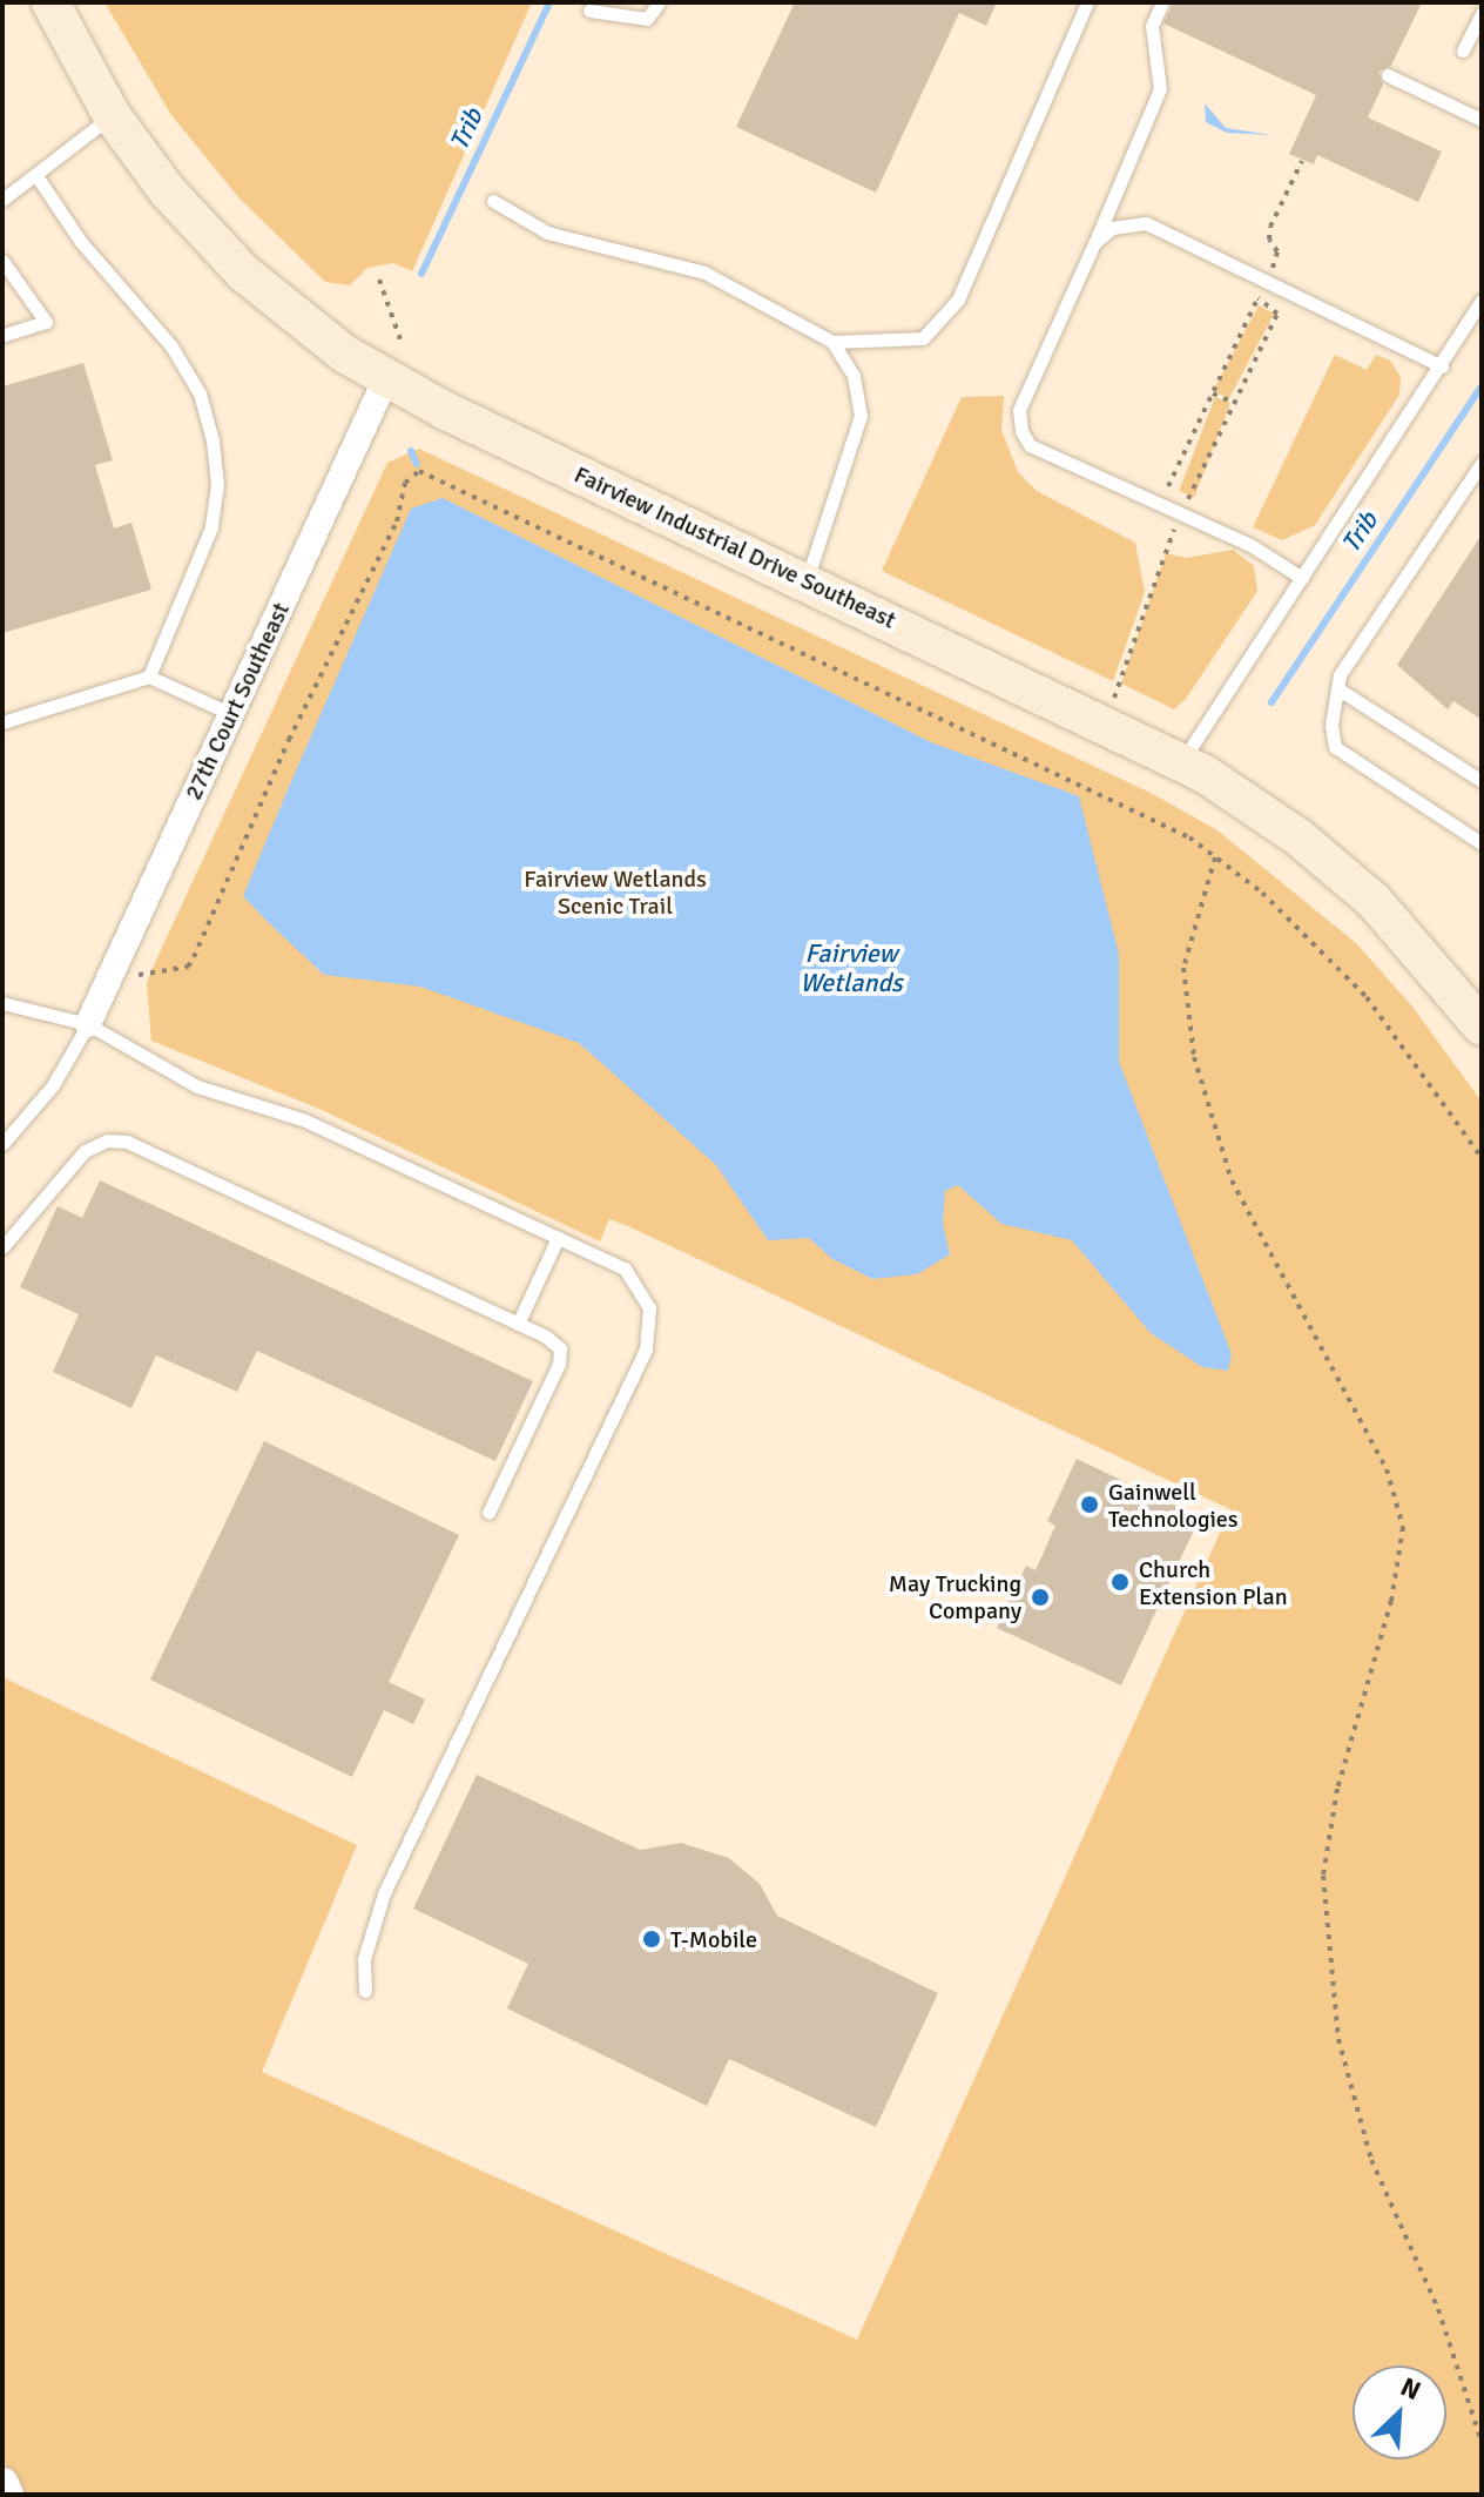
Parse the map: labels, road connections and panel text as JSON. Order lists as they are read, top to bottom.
{
  "streets": {
    "main road": ["Fairview Industrial Drive Southeast"],
    "street": ["27th Court Southeast"]
  },
  "crossings": [
    ["Fairview Industrial Drive Southeast", "27th Court Southeast"]
  ],
  "water": ["Trib", "Fairview Wetlands"],
  "parks": ["Fairview Wetlands Scenic Trail"],
  "places": [
    "Gainwell Technologies",
    "Church Extension Plan",
    "May Trucking Company",
    "T-Mobile"
  ],
  "north": "top right"
}
